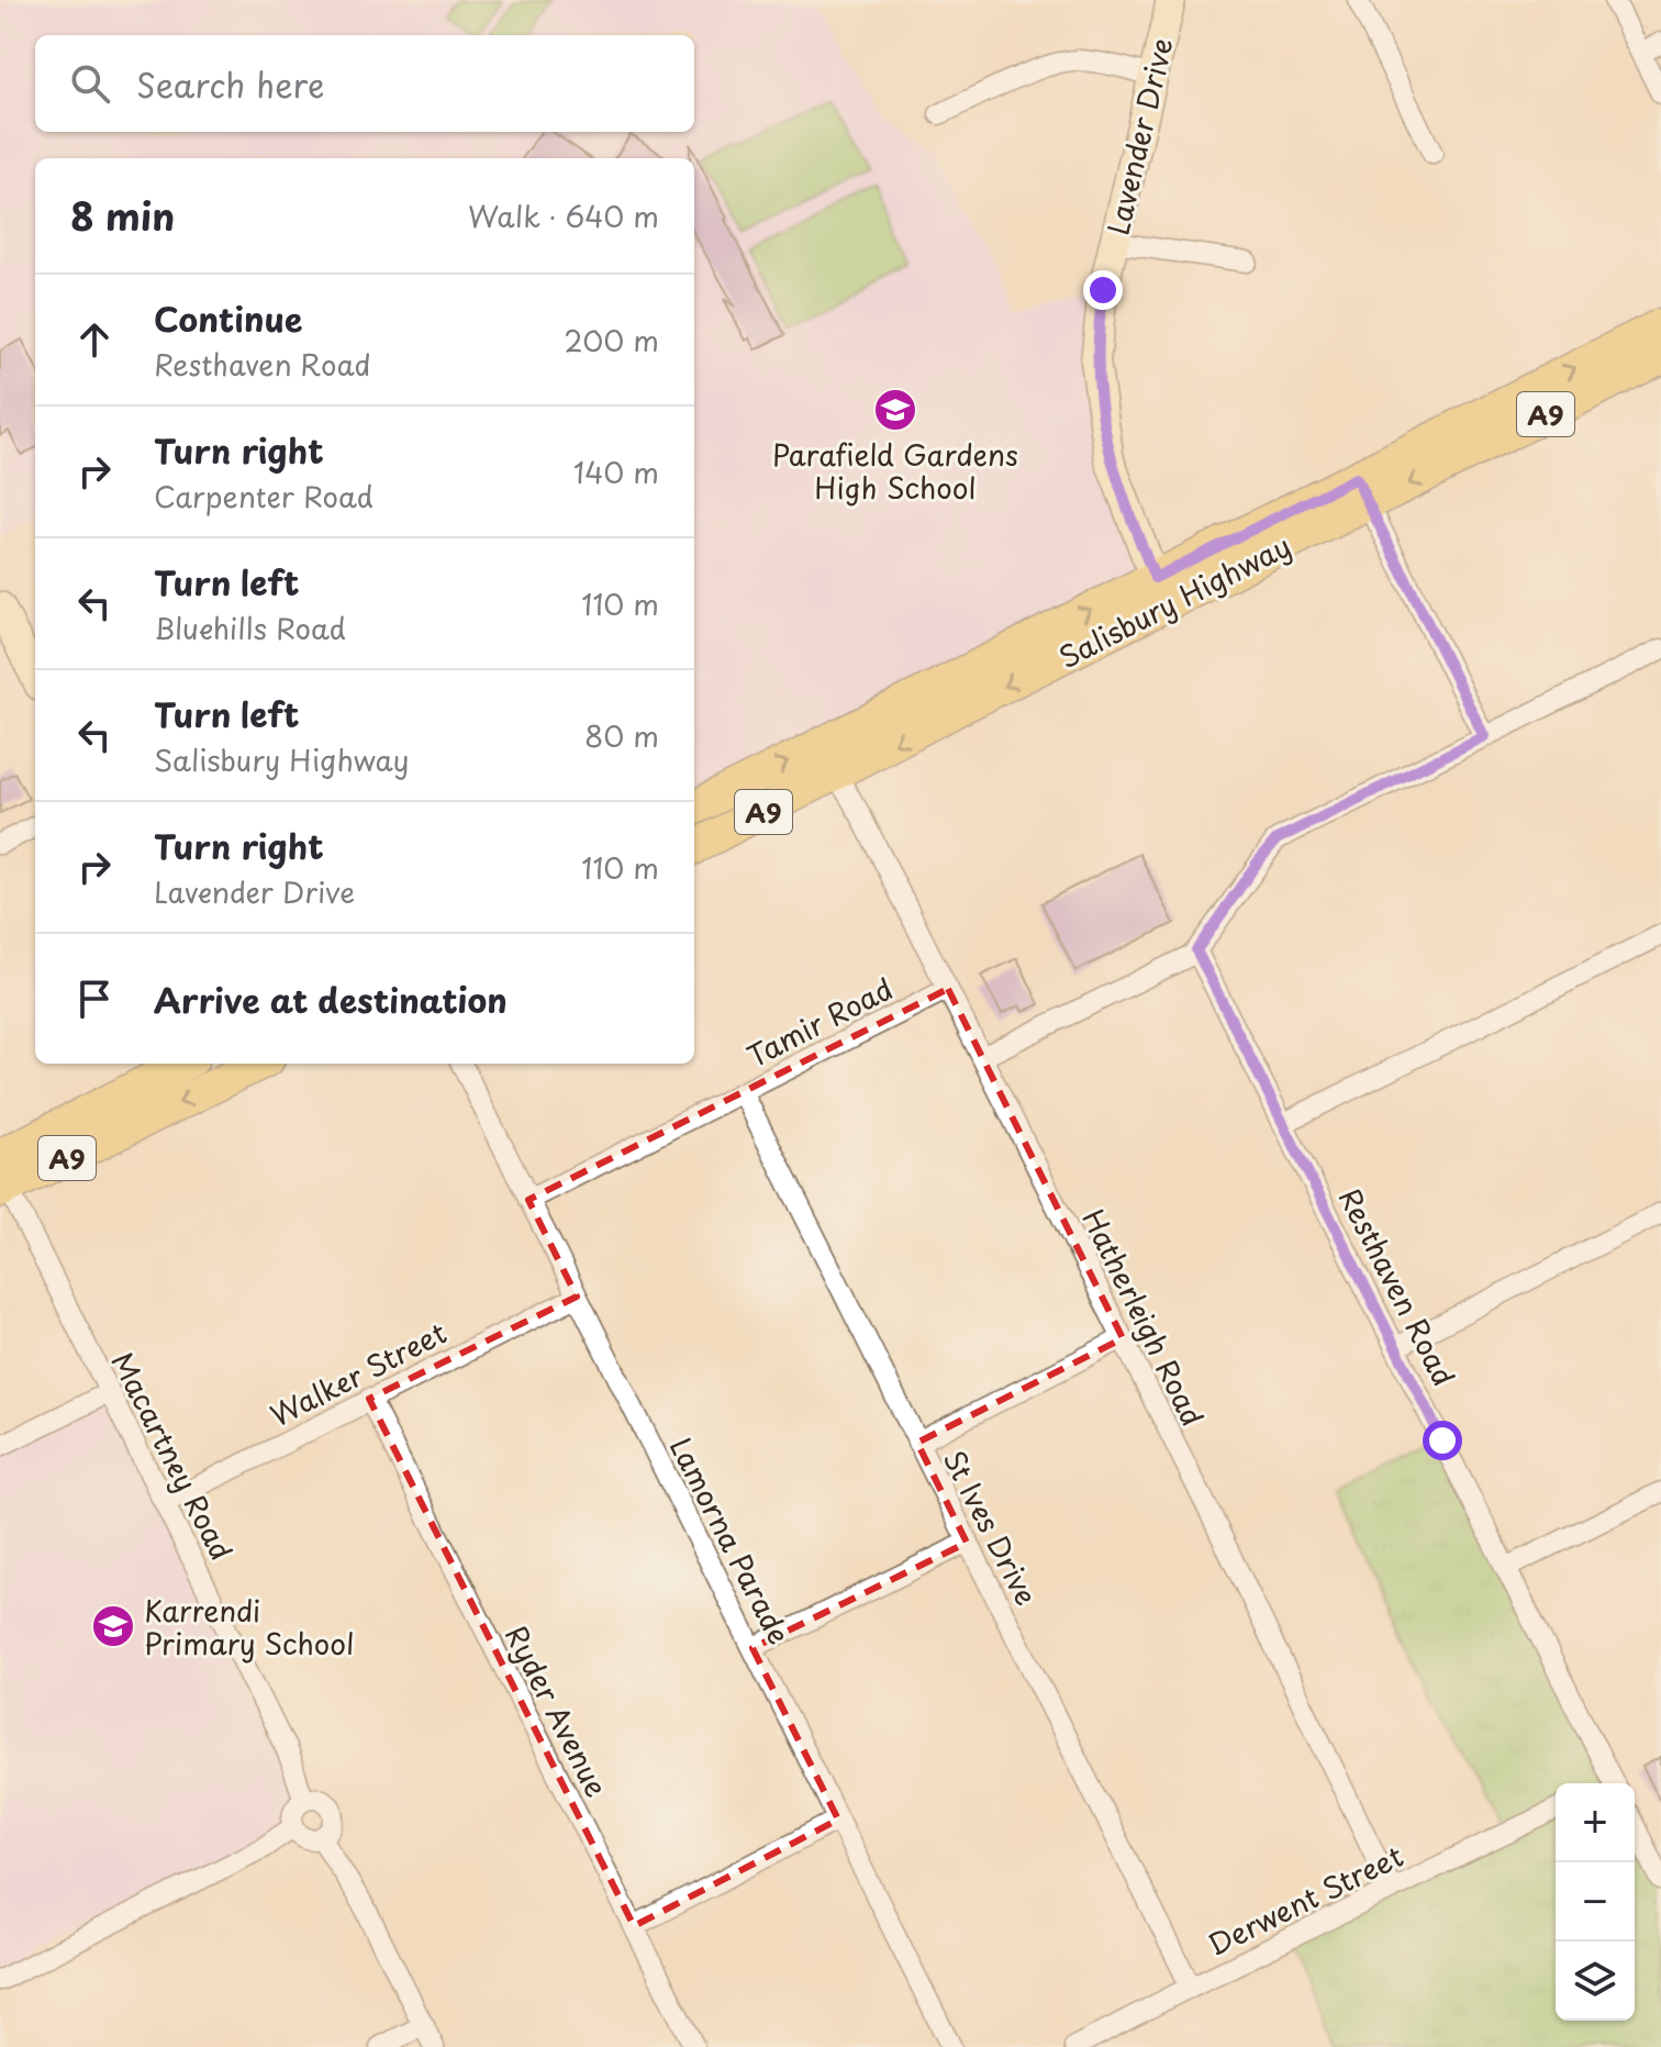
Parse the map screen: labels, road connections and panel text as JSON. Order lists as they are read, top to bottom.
{
  "streets": {
    "main road": ["A9", "Salisbury Highway"],
    "street": [
      "Lavender Drive",
      "Tamir Road",
      "Resthaven Road",
      "Hatherleigh Road",
      "Walker Street",
      "Macartney Road",
      "St Ives Drive",
      "Lamorna Parade",
      "Ryder Avenue",
      "Derwent Street"
    ]
  },
  "crossings": [
    ["Lavender Drive", "Salisbury Highway"],
    ["A9", "Macartney Road"],
    ["Salisbury Highway", "Hatherleigh Road"],
    ["Tamir Road", "Hatherleigh Road"],
    ["Tamir Road", "St Ives Drive"],
    ["Tamir Road", "Lamorna Parade"],
    ["Hatherleigh Road", "Derwent Street"],
    ["Walker Street", "Macartney Road"],
    ["Walker Street", "Lamorna Parade"],
    ["Walker Street", "Ryder Avenue"],
    ["St Ives Drive", "Derwent Street"]
  ],
  "places": {
    "school or university": ["Parafield Gardens High School", "Karrendi Primary School"]
  },
  "page": {
    "search": "Search here",
    "heading": ["8 min", "Walk · 640 m"],
    "list": [
      ["Continue", "Resthaven Road", "200 m"],
      ["Turn right", "Carpenter Road", "140 m"],
      ["Turn left", "Bluehills Road", "110 m"],
      ["Turn left", "Salisbury Highway", "80 m"],
      ["Turn right", "Lavender Drive", "110 m"],
      "Arrive at destination"
    ],
    "map_buttons": ["+", "−"]
  }
}
